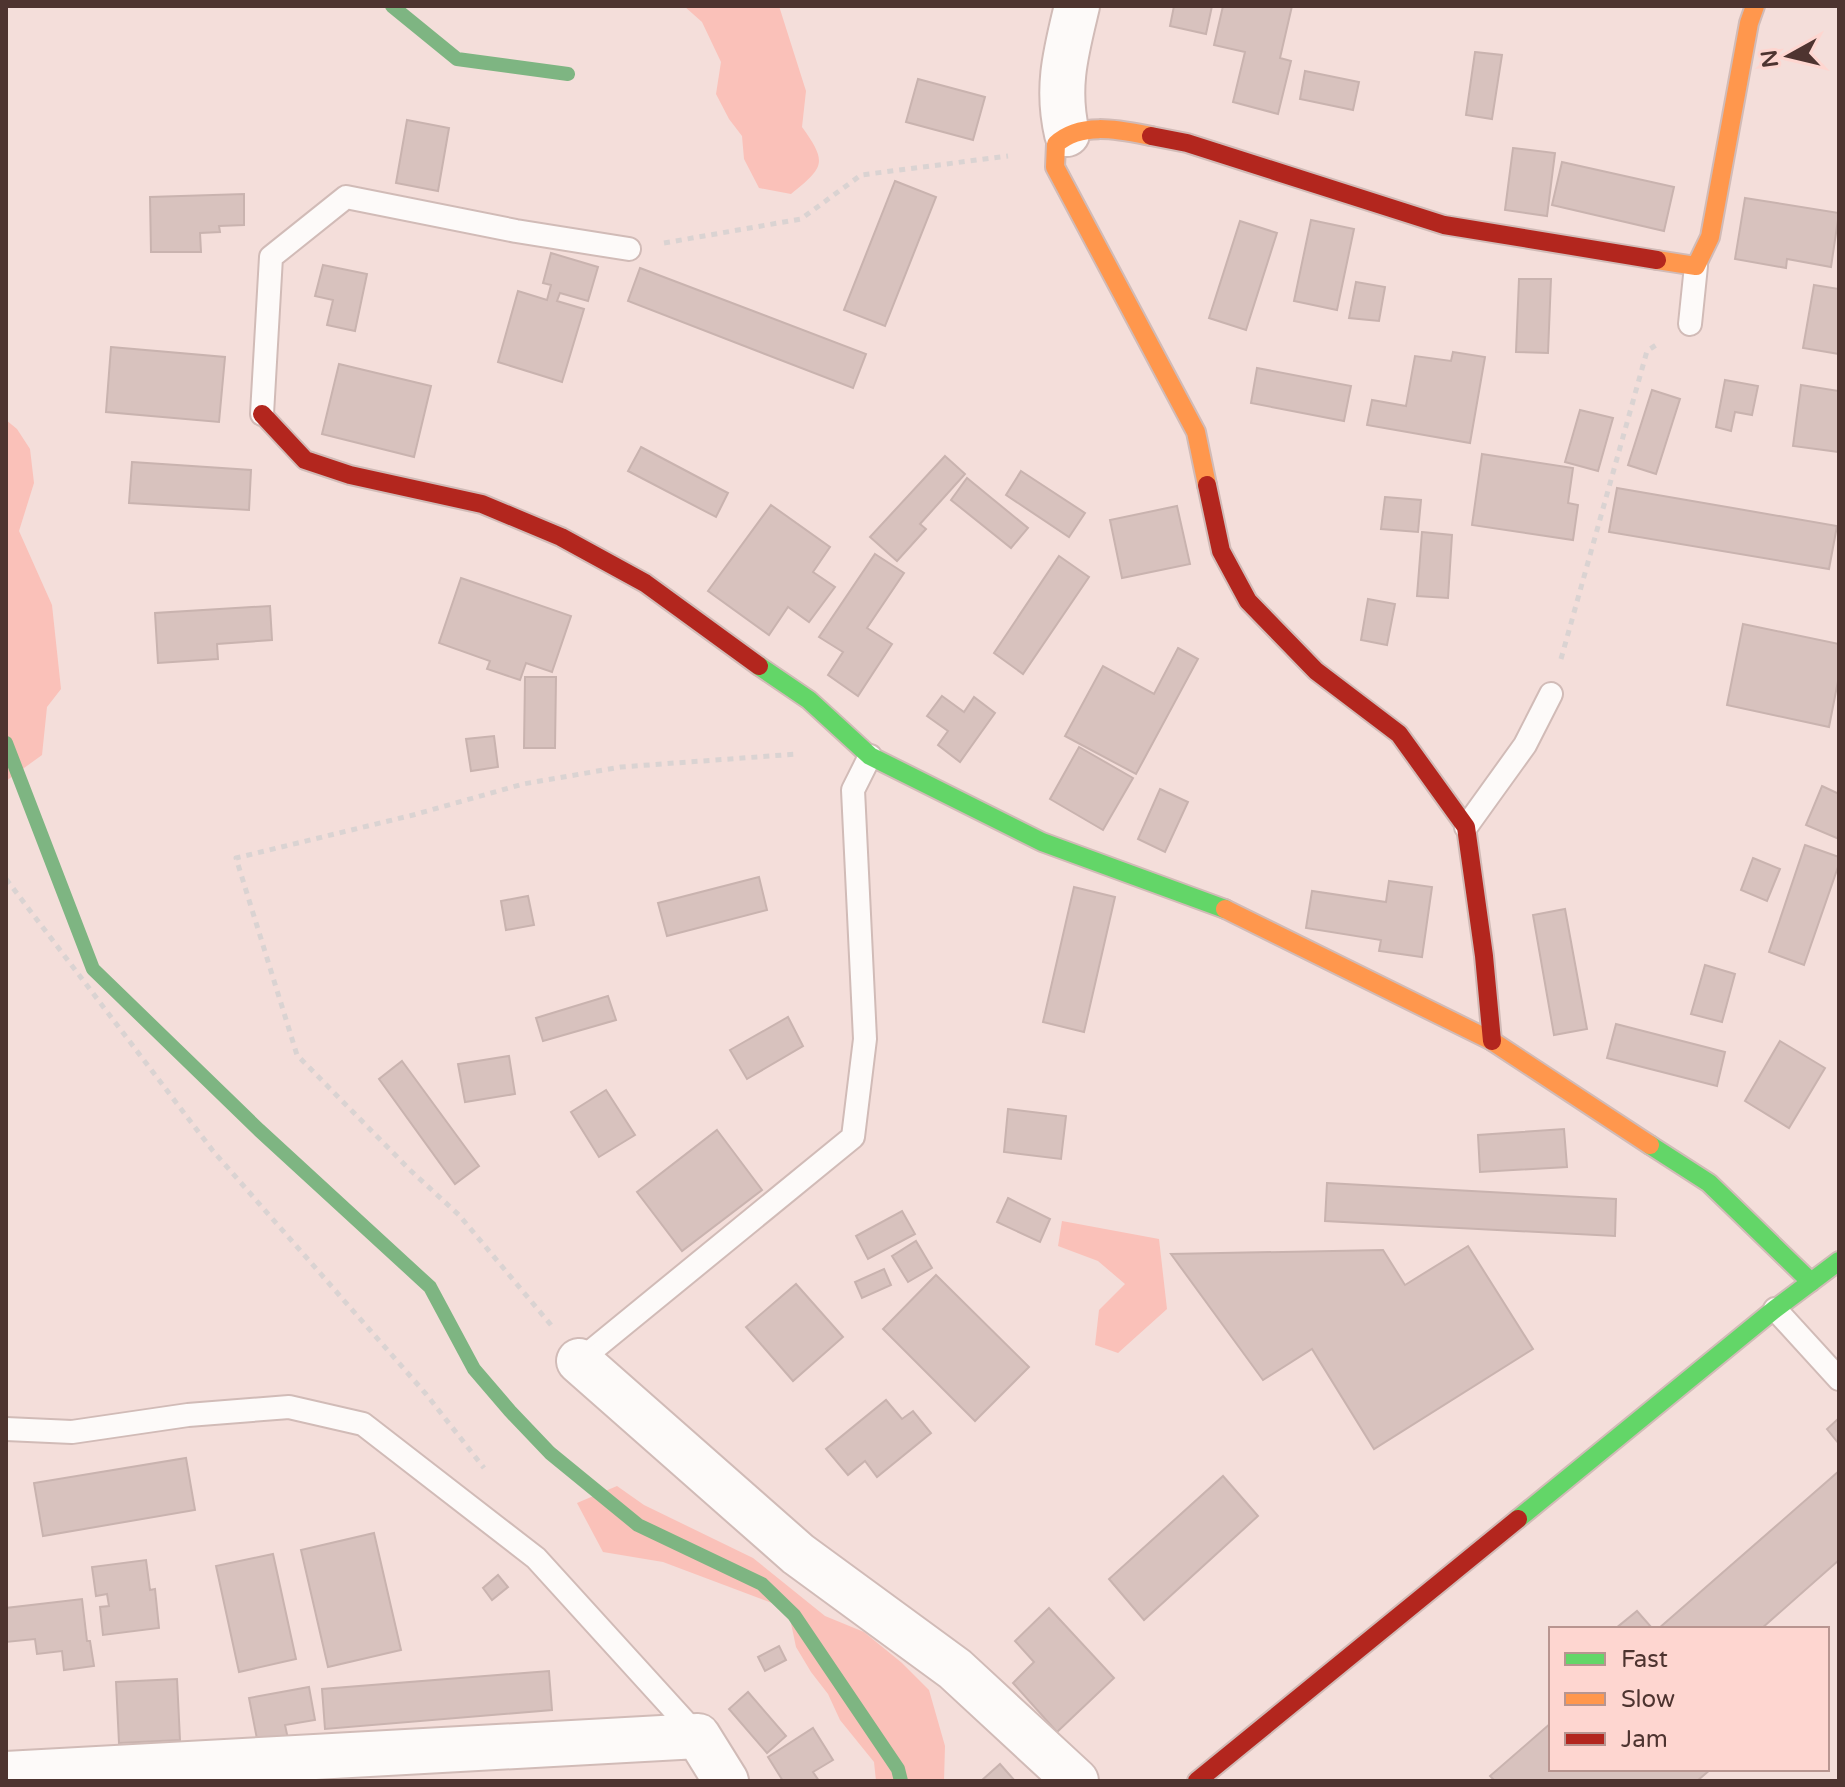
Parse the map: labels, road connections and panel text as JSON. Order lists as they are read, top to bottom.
{
  "legend": ["Fast", "Slow", "Jam"],
  "north": "left"
}
